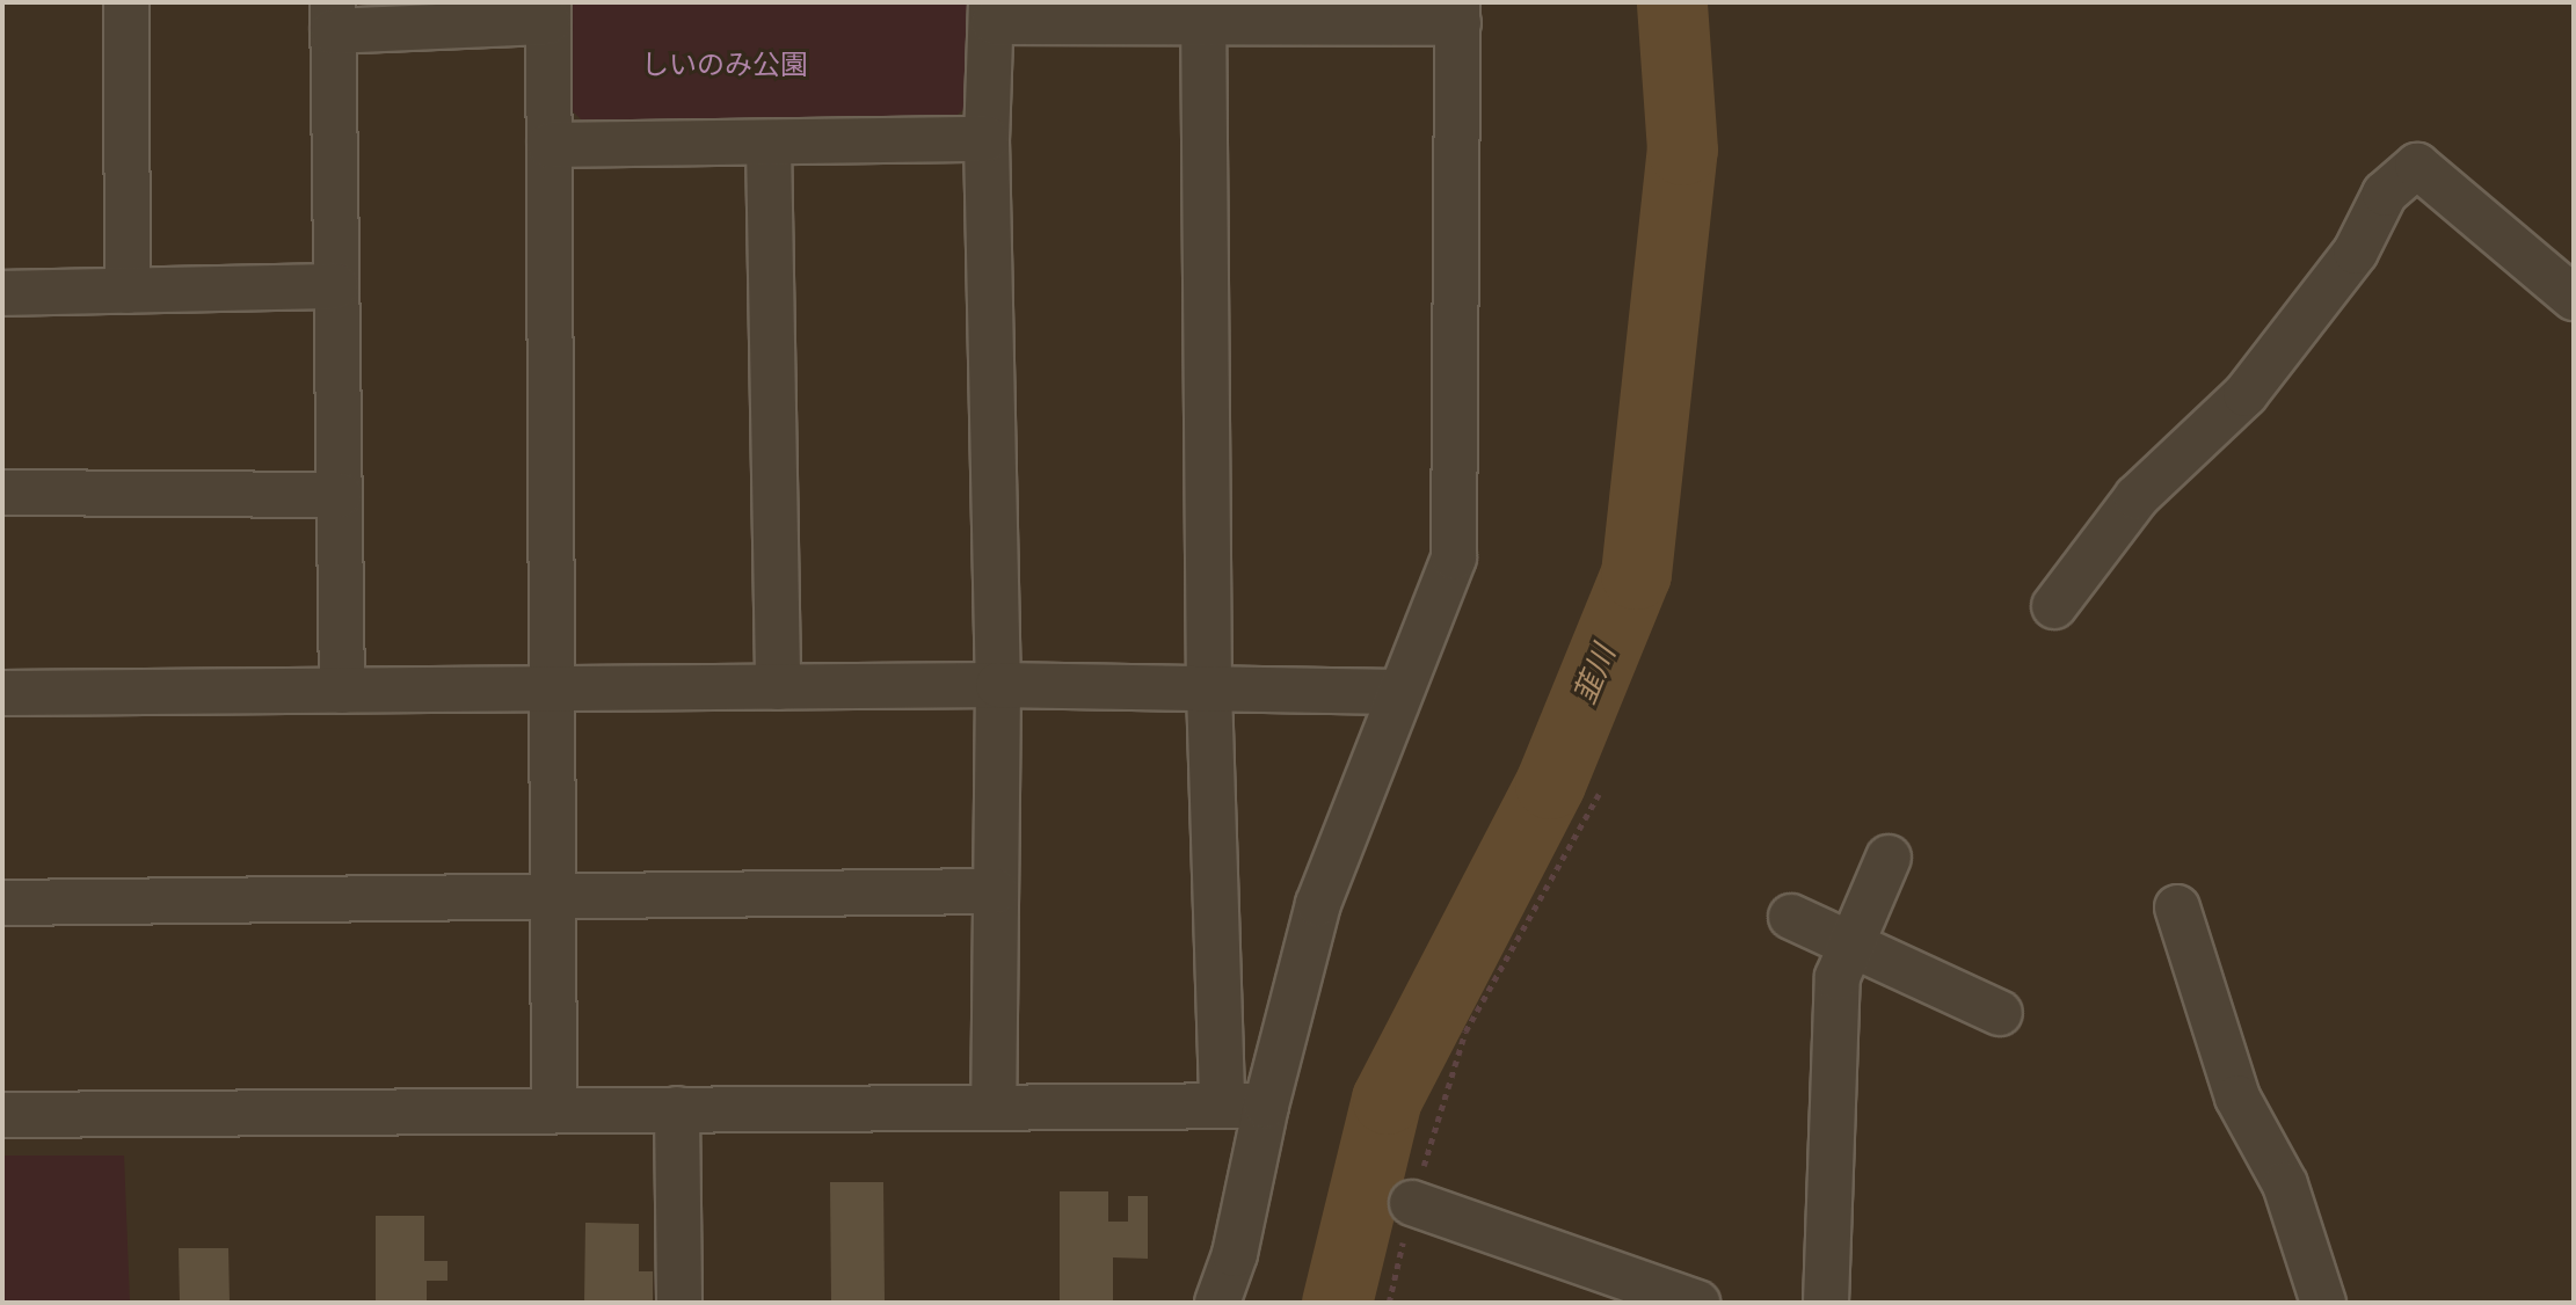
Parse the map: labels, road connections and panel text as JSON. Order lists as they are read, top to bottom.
{
  "water": ["韮川"],
  "parks": ["しいのみ公園"]
}
